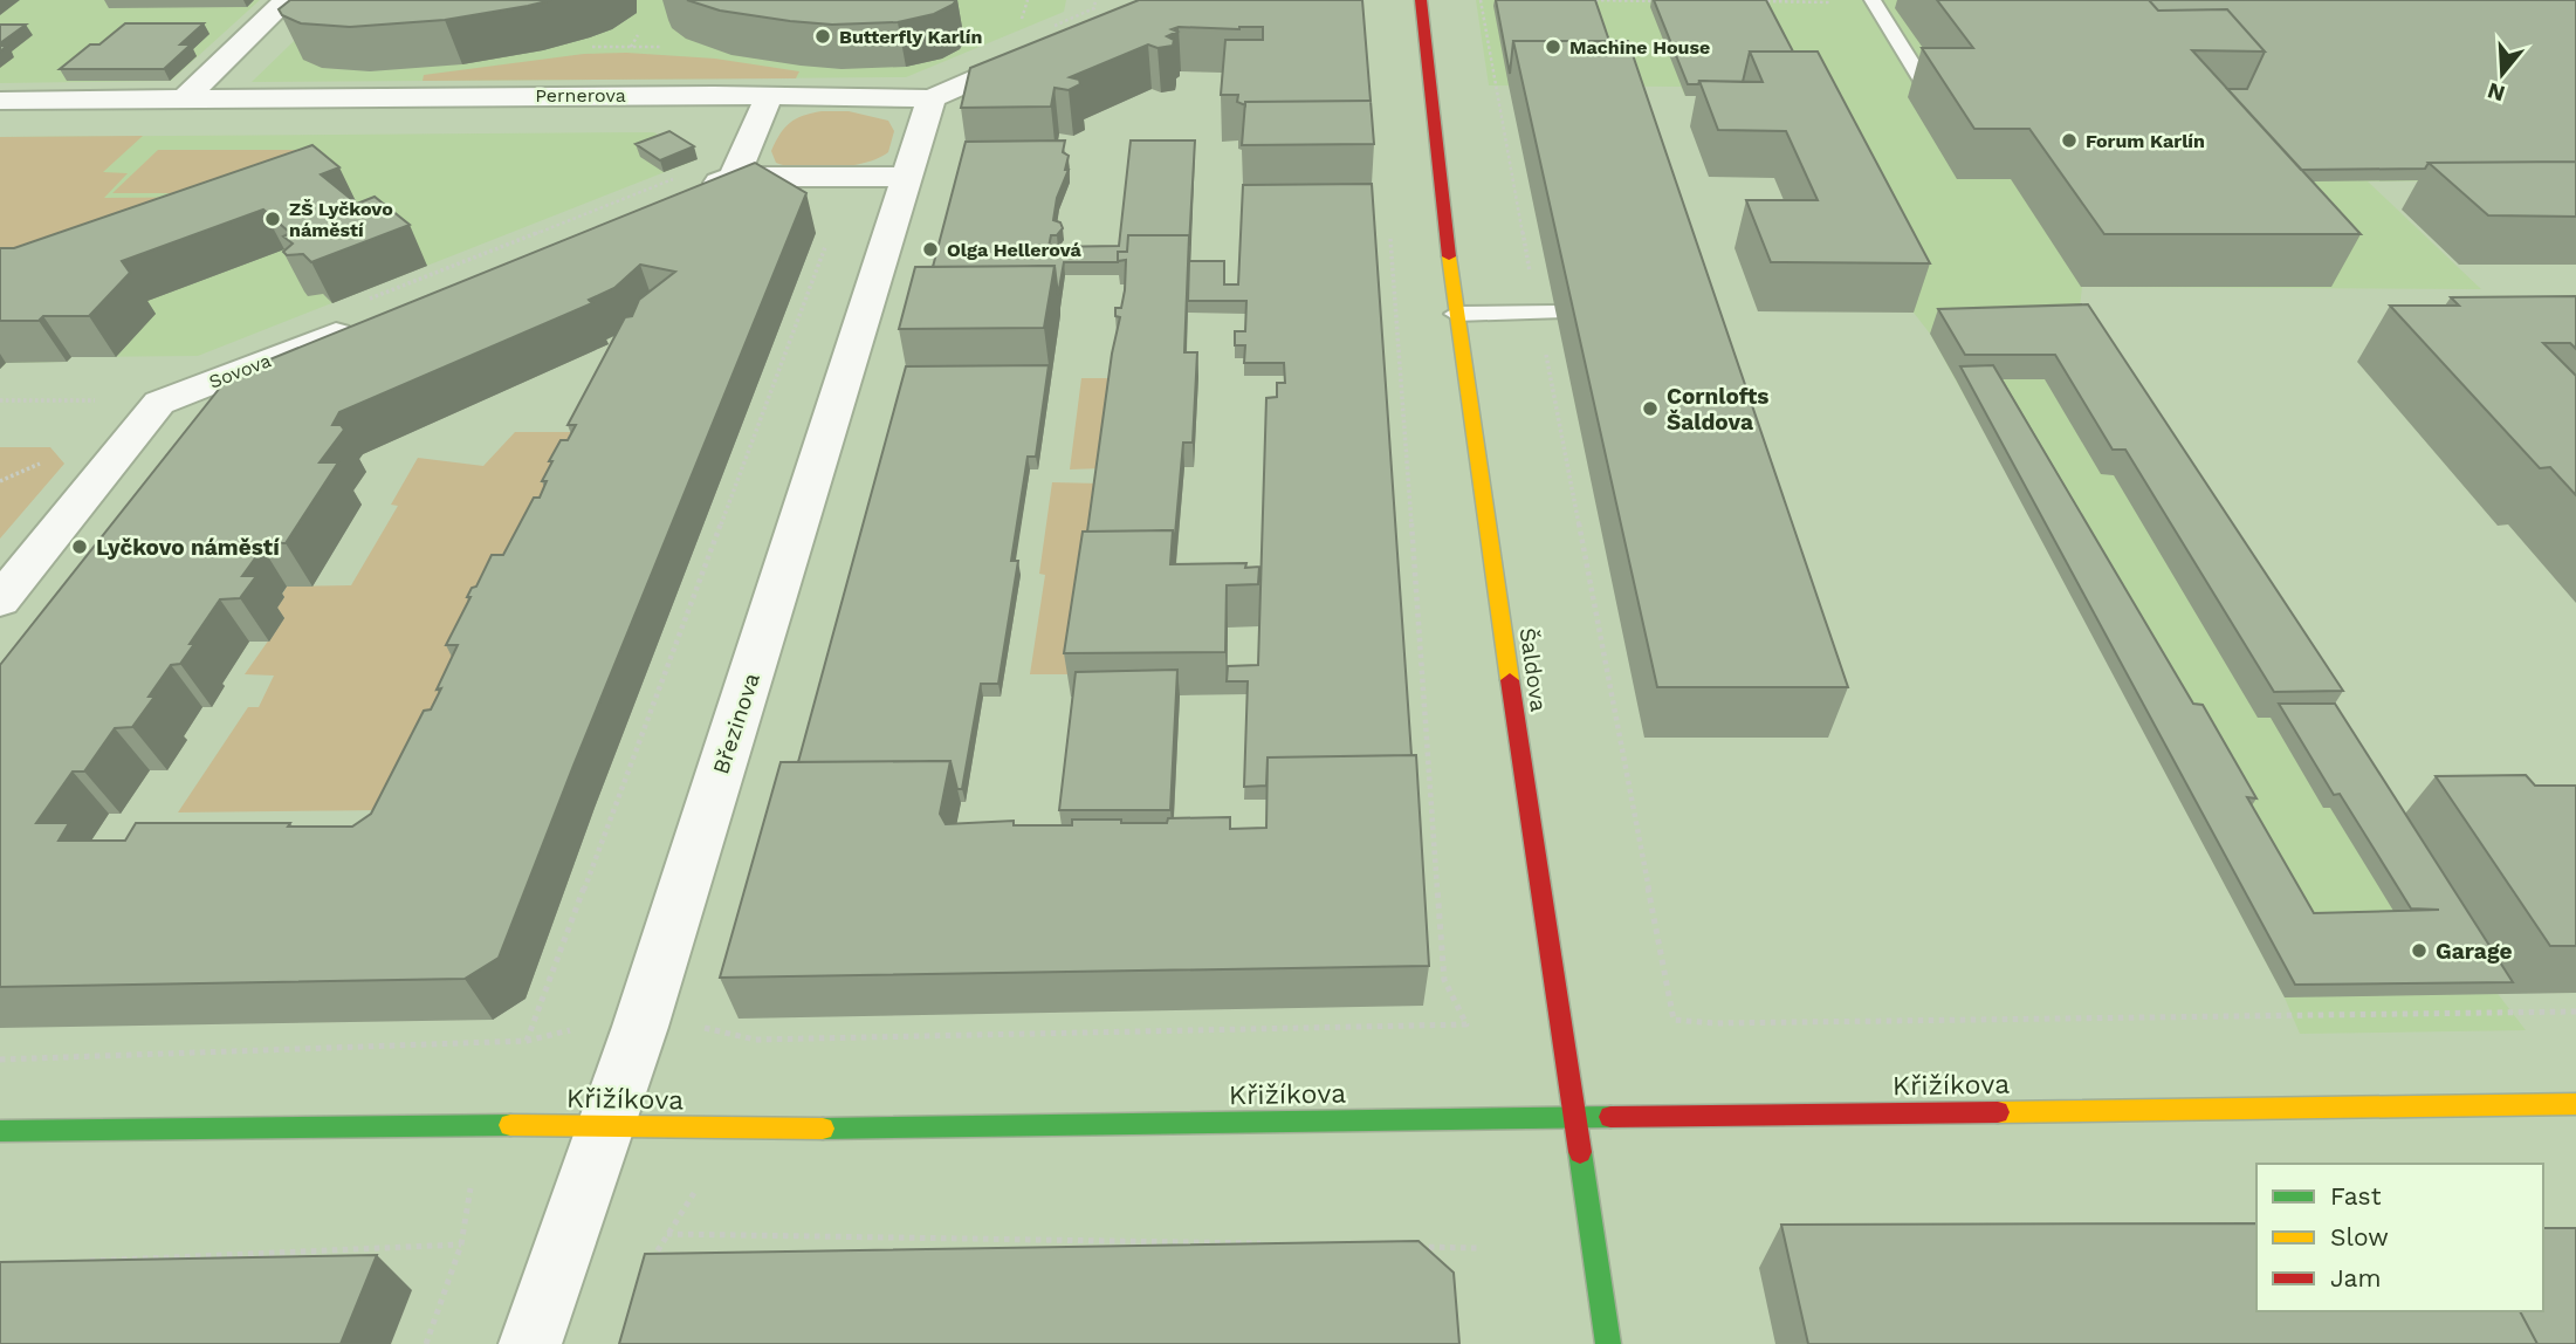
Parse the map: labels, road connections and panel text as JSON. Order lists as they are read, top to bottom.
{
  "streets": {
    "street": [
      "Pernerova",
      "Sovova",
      "Šaldova",
      "Březinova",
      "Křižíkova"
    ]
  },
  "crossings": [
    ["Pernerova", "Březinova"],
    ["Šaldova", "Křižíkova"],
    ["Březinova", "Křižíkova"]
  ],
  "places": [
    "Butterfly Karlín",
    "Machine House",
    "Forum Karlín",
    "ZŠ Lyčkovo náměstí",
    "Olga Hellerová",
    "Cornlofts Šaldova",
    "Lyčkovo náměstí",
    "Garage"
  ],
  "legend": ["Fast", "Slow", "Jam"],
  "north": "bottom"
}
